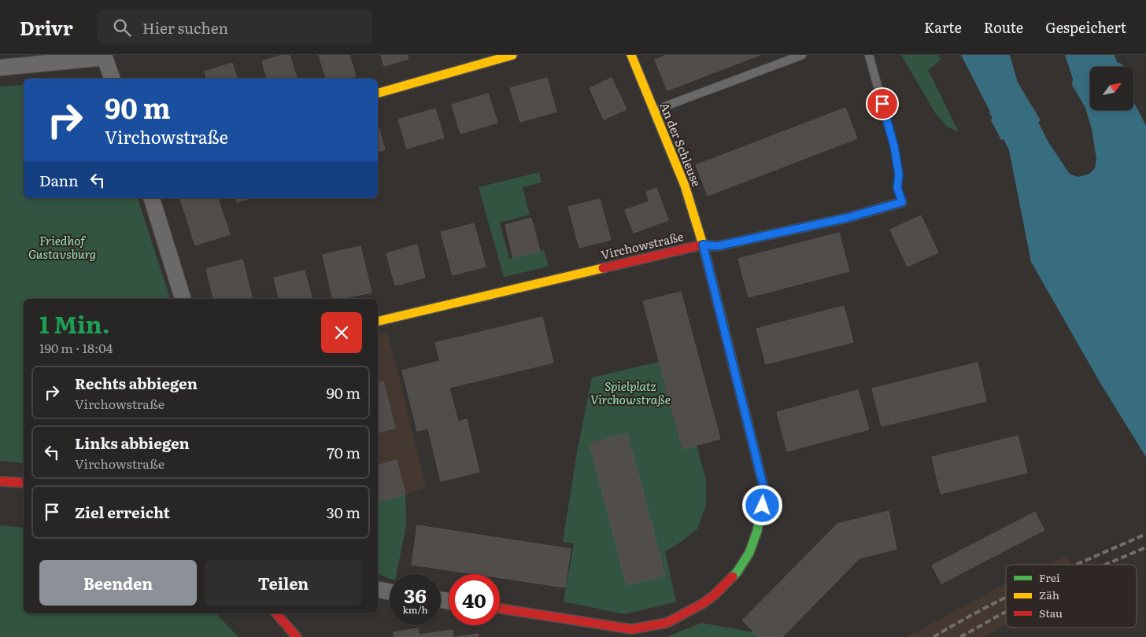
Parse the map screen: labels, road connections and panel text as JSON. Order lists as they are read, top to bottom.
{
  "streets": {
    "street": ["An der Schleuse", "Virchowstraße"]
  },
  "crossings": [
    ["An der Schleuse", "Virchowstraße"]
  ],
  "parks": ["Friedhof Gustavsburg", "Spielplatz Virchowstraße"],
  "legend": ["Frei", "Zäh", "Stau"],
  "north": "top right",
  "page": {
    "header": "Drivr",
    "search": "Hier suchen",
    "nav": ["Karte", "Route", "Gespeichert"],
    "turn": ["90 m", "Virchowstraße"],
    "then": "Dann",
    "heading": ["1 Min.", "190 m · 18:04"],
    "list": [
      {
        "name": "Rechts abbiegen",
        "note": "Virchowstraße",
        "value": "90 m"
      },
      {
        "name": "Links abbiegen",
        "note": "Virchowstraße",
        "value": "70 m"
      },
      {
        "name": "Ziel erreicht",
        "value": "30 m"
      }
    ],
    "buttons": ["Beenden", "Teilen"],
    "speed": "36 km/h",
    "limit": "40"
  }
}
